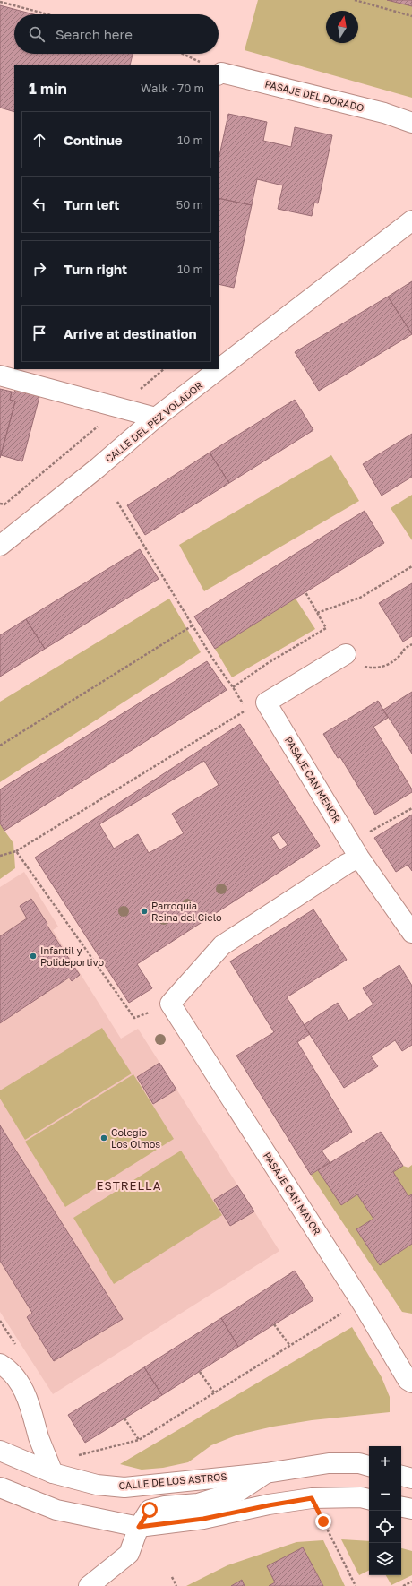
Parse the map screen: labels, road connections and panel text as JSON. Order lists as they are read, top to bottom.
{
  "streets": {
    "street": [
      "PASAJE DEL DORADO",
      "CALLE DEL PEZ VOLADOR",
      "PASAJE CAN MENOR",
      "PASAJE CAN MAYOR",
      "CALLE DE LOS ASTROS"
    ]
  },
  "districts": ["ESTRELLA"],
  "places": ["Parroquia Reina del Cielo", "Infantil y Polideportivo", "Colegio Los Olmos"],
  "north": "top",
  "page": {
    "search": "Search here",
    "heading": ["1 min", "Walk · 70 m"],
    "list": [
      ["Continue", "10 m"],
      ["Turn left", "50 m"],
      ["Turn right", "10 m"],
      "Arrive at destination"
    ],
    "map_buttons": ["+", "−"]
  }
}
